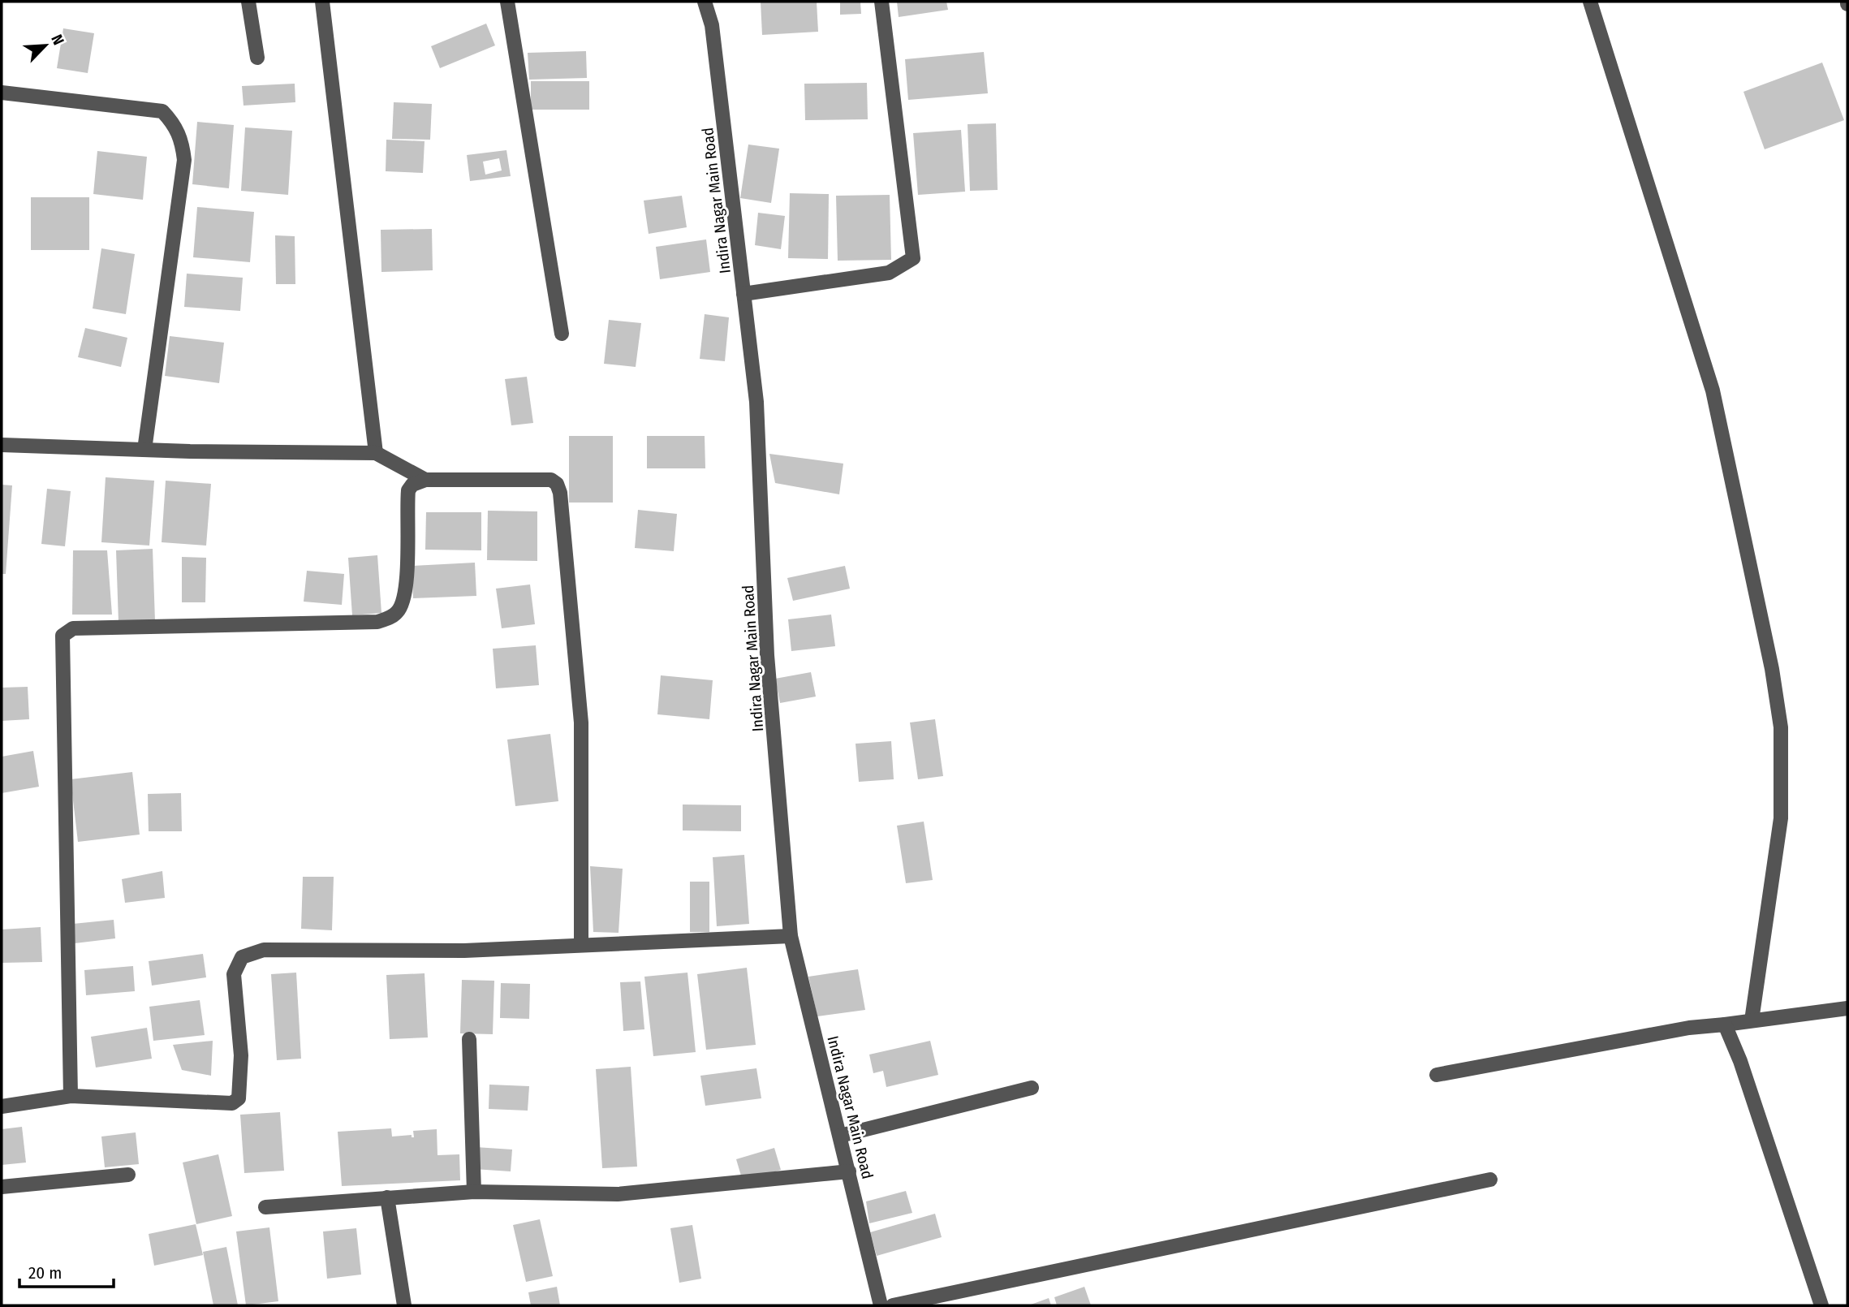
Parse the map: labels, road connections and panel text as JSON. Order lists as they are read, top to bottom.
{
  "streets": {
    "street": ["Indira Nagar Main Road"]
  },
  "scale_bar": "20 m",
  "north": "top right"
}
